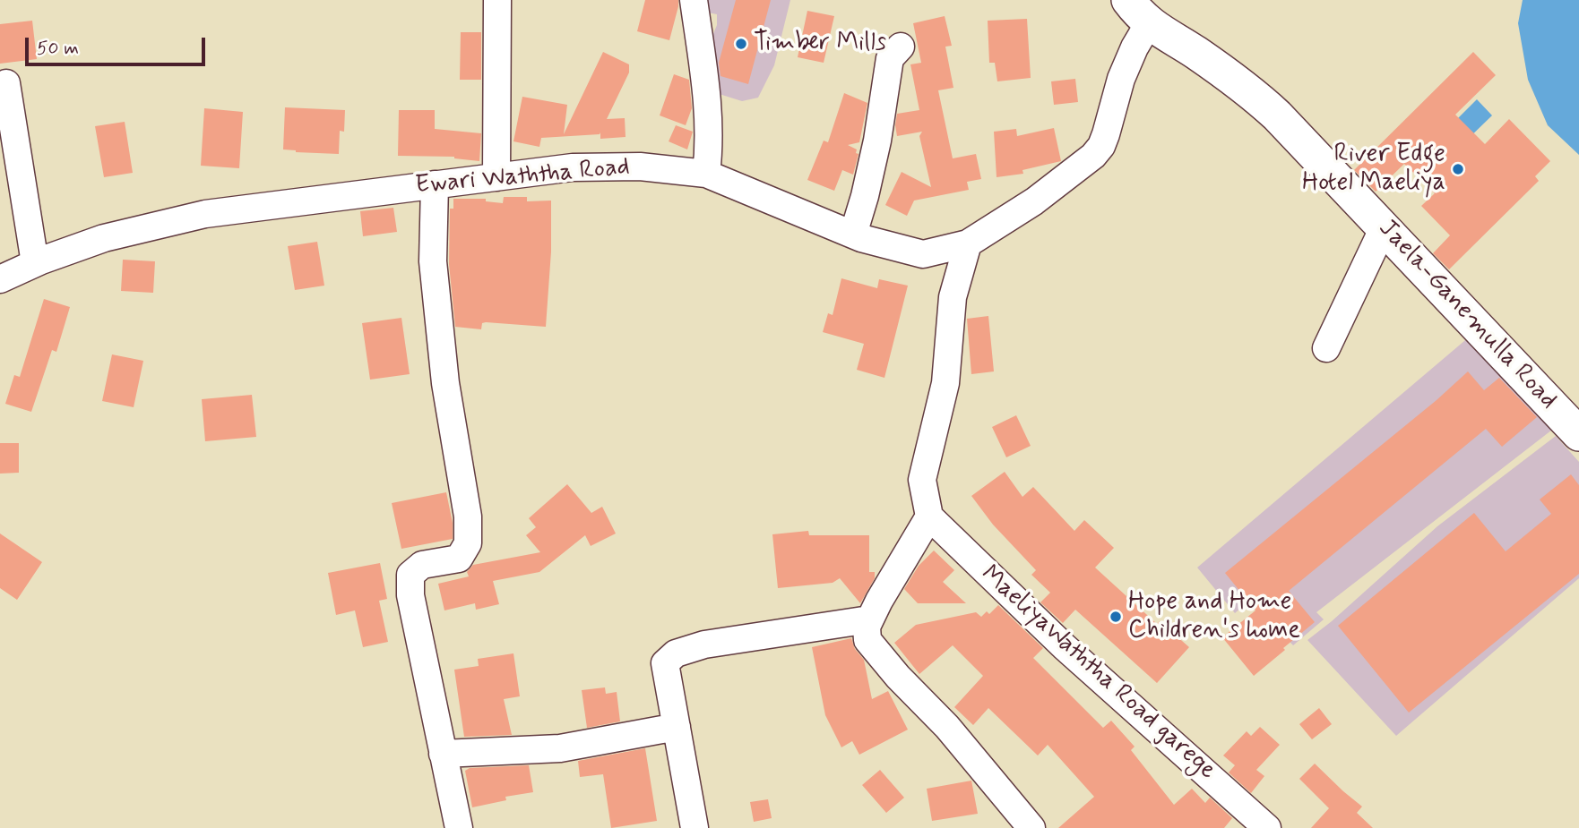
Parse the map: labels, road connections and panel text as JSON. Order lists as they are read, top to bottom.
{
  "streets": {
    "main road": ["Jaela-Ganemulla Road"],
    "street": ["Ewari Waththa Road", "MaeliyaWaththa Road garege"]
  },
  "crossings": [
    ["Ewari Waththa Road", "Jaela-Ganemulla Road"]
  ],
  "places": ["Timber Mills", "River Edge Hotel Maeliya", "Hope and Home Children's home"],
  "scale_bar": "50 m"
}
